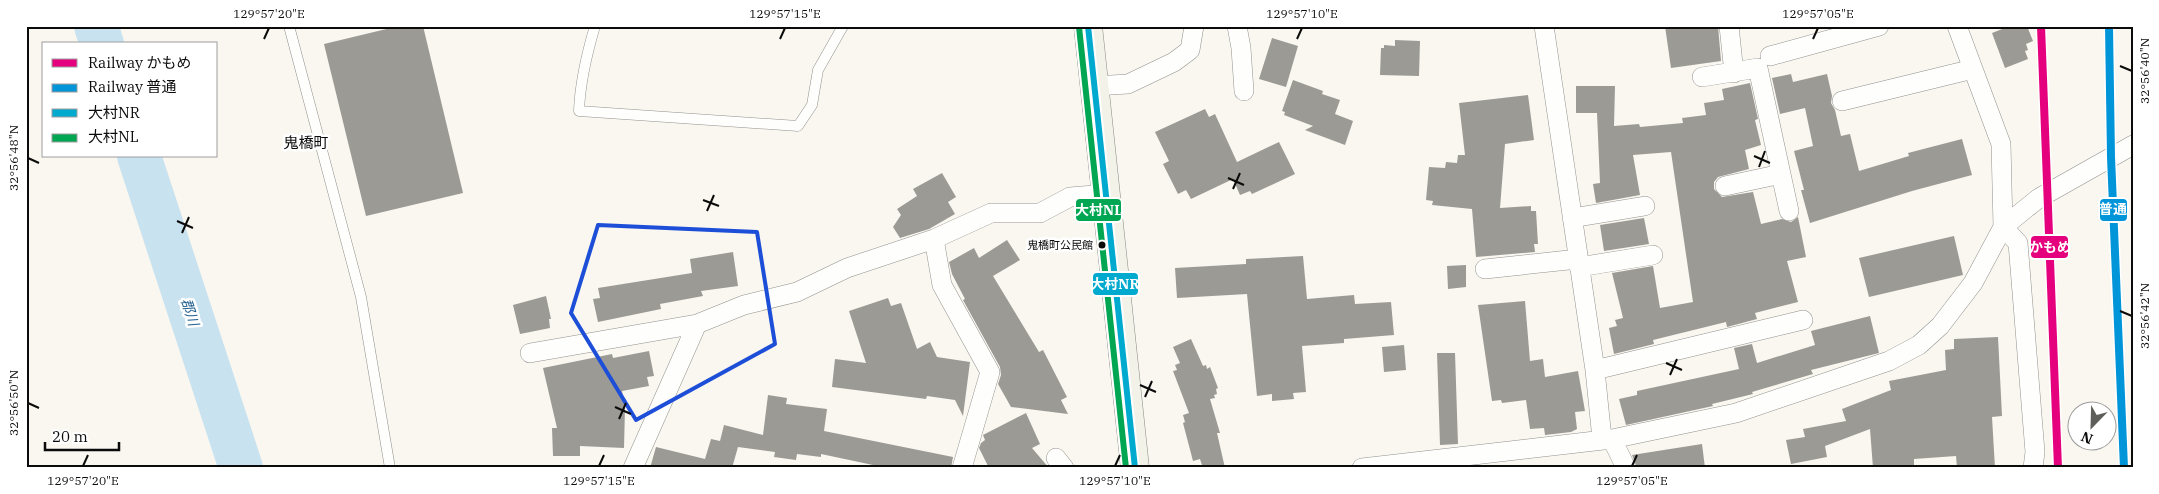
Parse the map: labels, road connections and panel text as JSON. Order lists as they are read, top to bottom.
{
  "districts": ["鬼橋町"],
  "water": ["郡川"],
  "places": ["鬼橋町公民館"],
  "lines": [
    "rail line かもめ",
    "rail line 普通",
    "transit line 大村NR",
    "transit line 大村NL"
  ],
  "legend": [
    "Railway かもめ",
    "Railway 普通",
    "大村NR",
    "大村NL"
  ],
  "scale_bar": "20 m",
  "north": "bottom left",
  "coordinates": [
    "129°57'20\"E",
    "129°57'15\"E",
    "129°57'10\"E",
    "129°57'05\"E",
    "32°56'40\"N",
    "32°56'48\"N",
    "32°56'42\"N",
    "32°56'50\"N"
  ]
}
